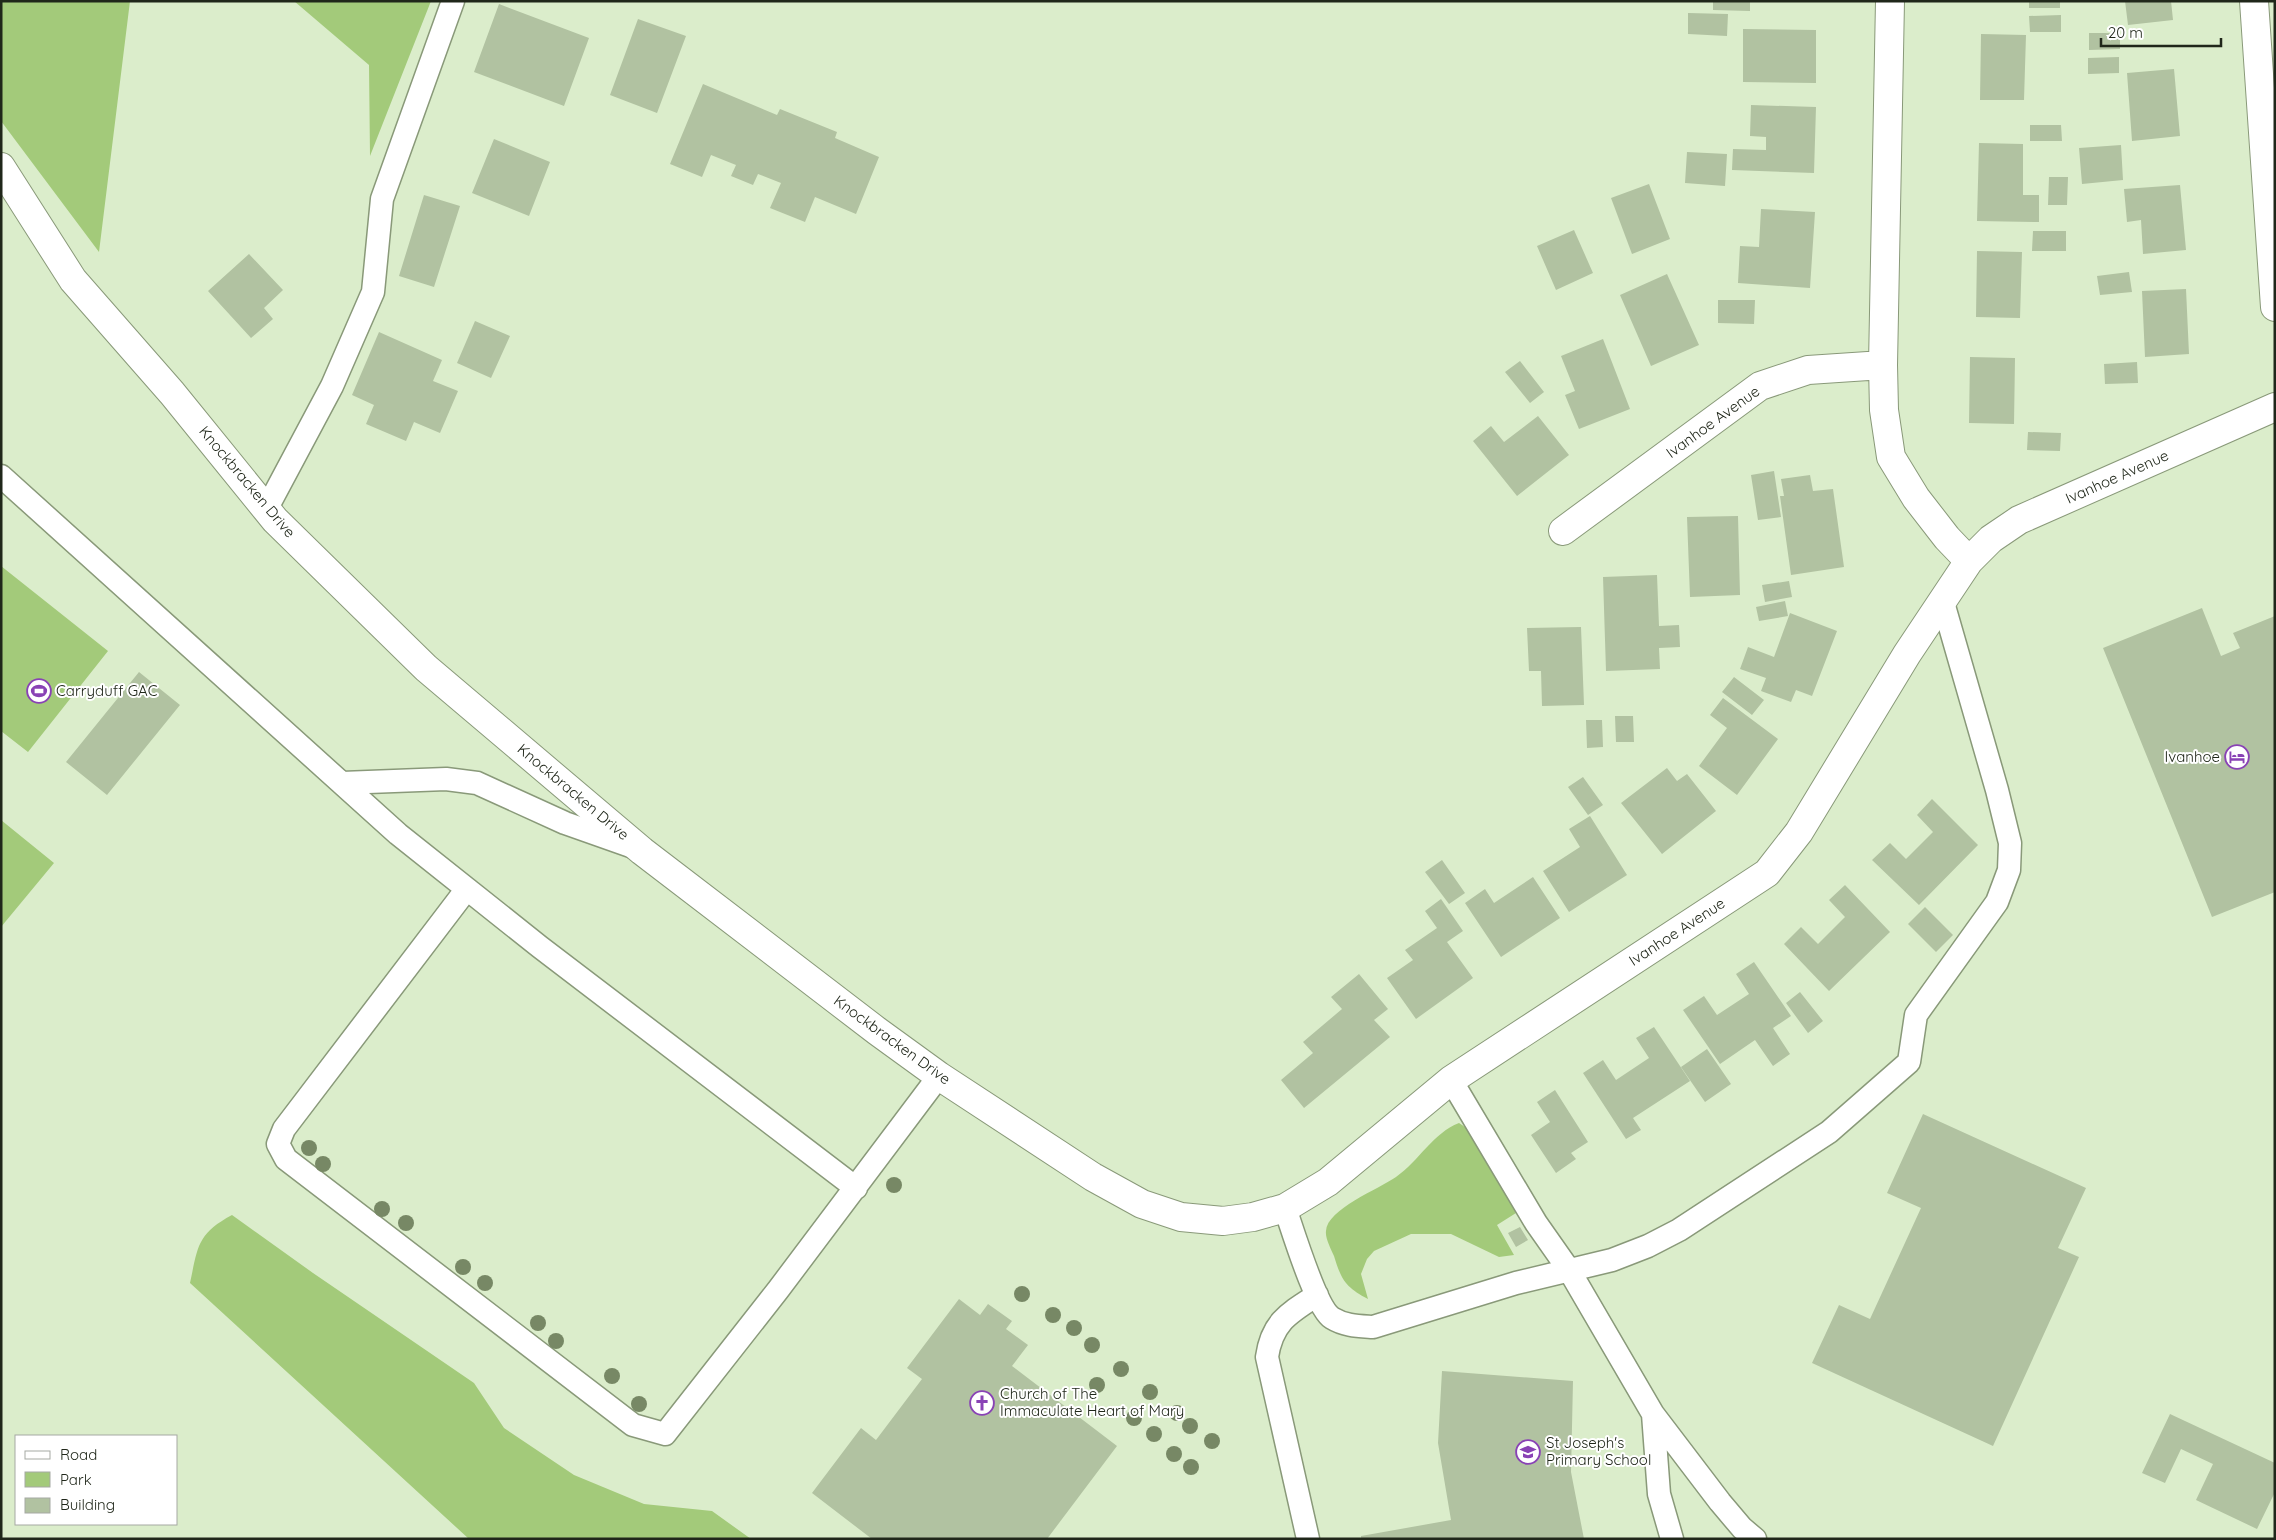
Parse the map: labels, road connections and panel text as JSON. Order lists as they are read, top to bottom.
{
  "streets": {
    "street": ["Ivanhoe Avenue", "Knockbracken Drive"]
  },
  "crossings": [
    ["Ivanhoe Avenue", "Knockbracken Drive"]
  ],
  "places": {
    "sports": ["Carryduff GAC"],
    "hotel": ["Ivanhoe"],
    "church": ["Church of The Immaculate Heart of Mary"],
    "school or university": ["St Joseph's Primary School"]
  },
  "legend": ["Road", "Park", "Building"],
  "scale_bar": "20 m"
}
